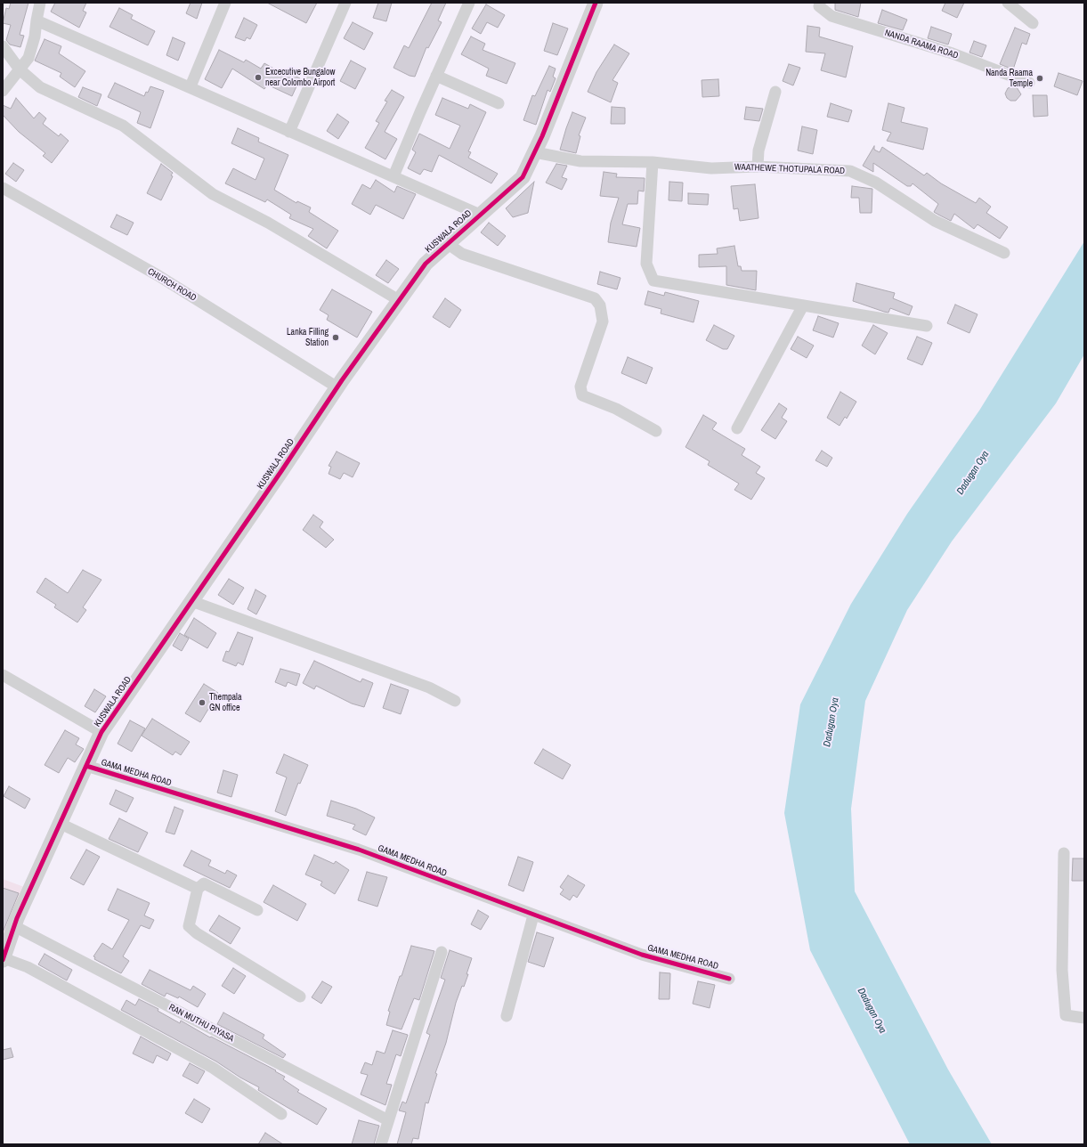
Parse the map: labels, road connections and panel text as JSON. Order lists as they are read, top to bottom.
{
  "streets": {
    "street": [
      "NANDA RAAMA ROAD",
      "WAATHEWE THOTUPALA ROAD",
      "KUSWALA ROAD",
      "CHURCH ROAD",
      "GAMA MEDHA ROAD",
      "RAN MUTHU PIYASA"
    ]
  },
  "crossings": [
    ["WAATHEWE THOTUPALA ROAD", "KUSWALA ROAD"],
    ["KUSWALA ROAD", "CHURCH ROAD"],
    ["KUSWALA ROAD", "GAMA MEDHA ROAD"],
    ["KUSWALA ROAD", "RAN MUTHU PIYASA"]
  ],
  "water": ["Dadugan Oya"],
  "places": [
    "Excecutive Bungalow near Colombo Airport",
    "Nanda Raama Temple",
    "Lanka Filling Station",
    "Thempala GN office"
  ]
}
